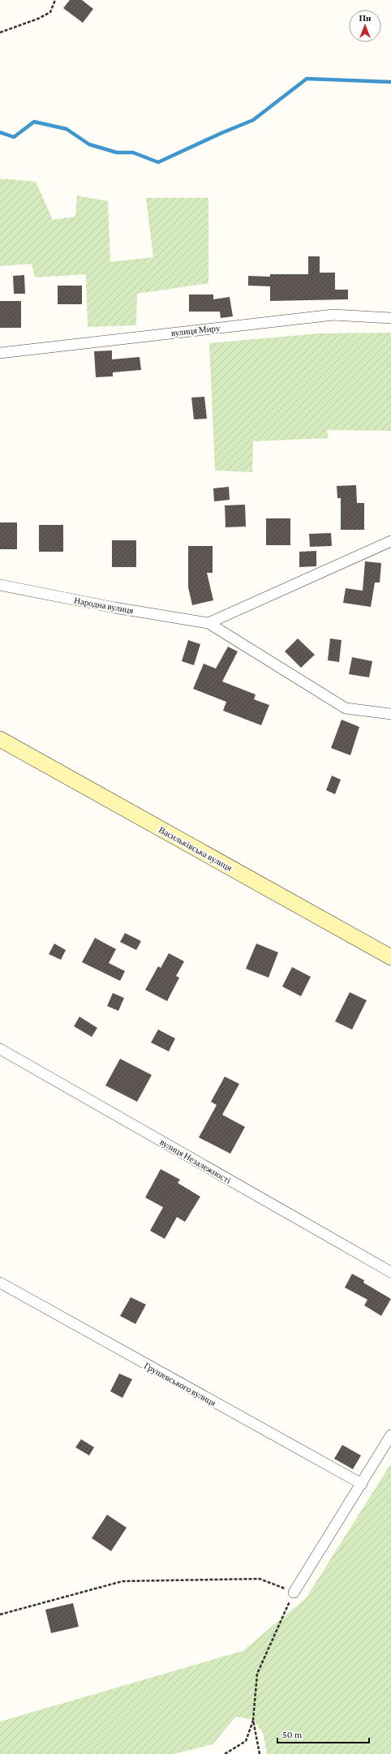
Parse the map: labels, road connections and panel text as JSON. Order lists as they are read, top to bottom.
{
  "streets": {
    "street": [
      "вулиця Миру",
      "Народна вулиця",
      "Васильківська вулиця",
      "вулиця Незалежності",
      "Грушевського вулиця"
    ]
  },
  "scale_bar": "50 m",
  "north": "top"
}
